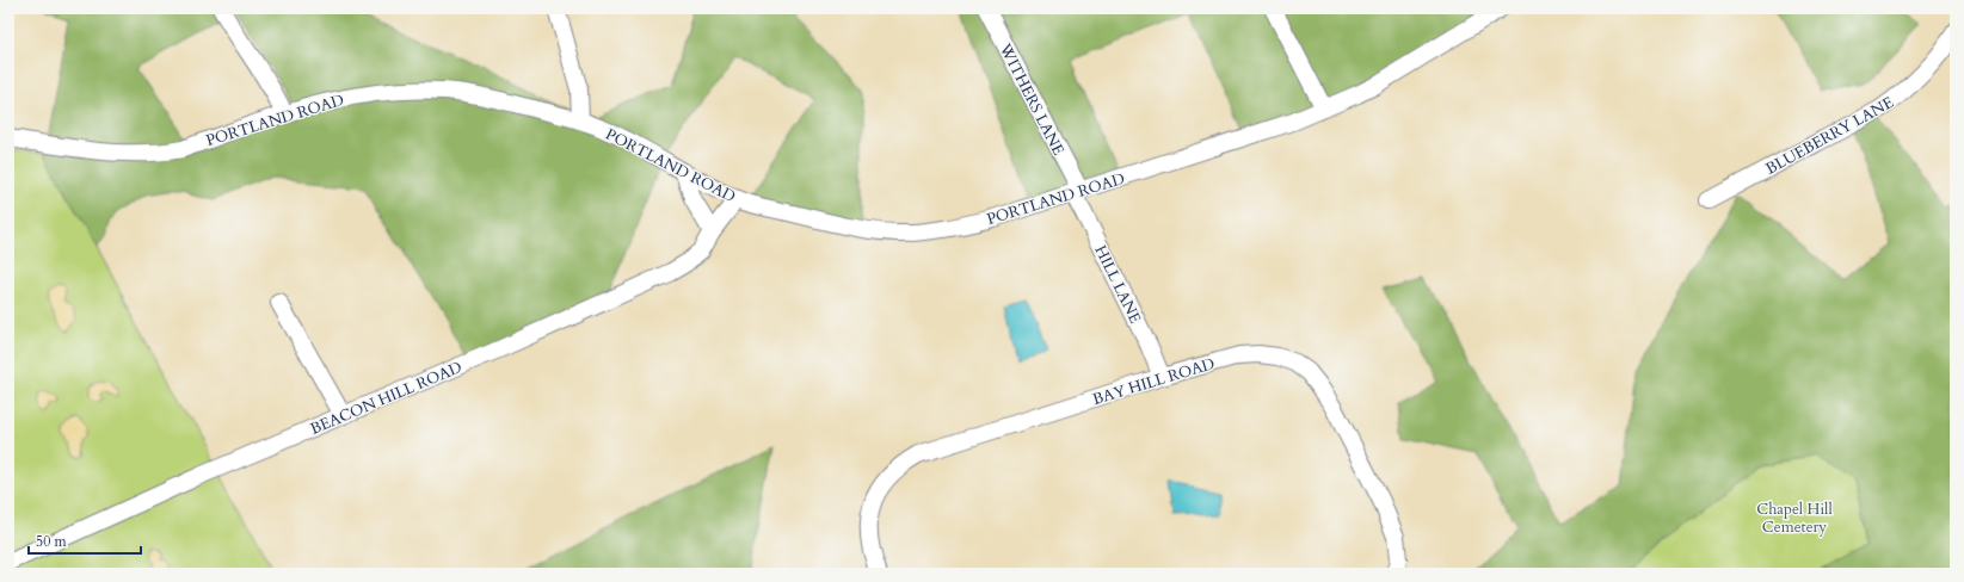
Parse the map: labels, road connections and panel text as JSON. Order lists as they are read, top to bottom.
{
  "streets": {
    "street": [
      "WITHERS LANE",
      "PORTLAND ROAD",
      "BLUEBERRY LANE",
      "HILL LANE",
      "BAY HILL ROAD",
      "BEACON HILL ROAD"
    ]
  },
  "crossings": [
    ["WITHERS LANE", "PORTLAND ROAD"],
    ["WITHERS LANE", "HILL LANE"],
    ["PORTLAND ROAD", "HILL LANE"],
    ["PORTLAND ROAD", "BEACON HILL ROAD"],
    ["HILL LANE", "BAY HILL ROAD"]
  ],
  "parks": ["Chapel Hill Cemetery"],
  "scale_bar": "50 m"
}
